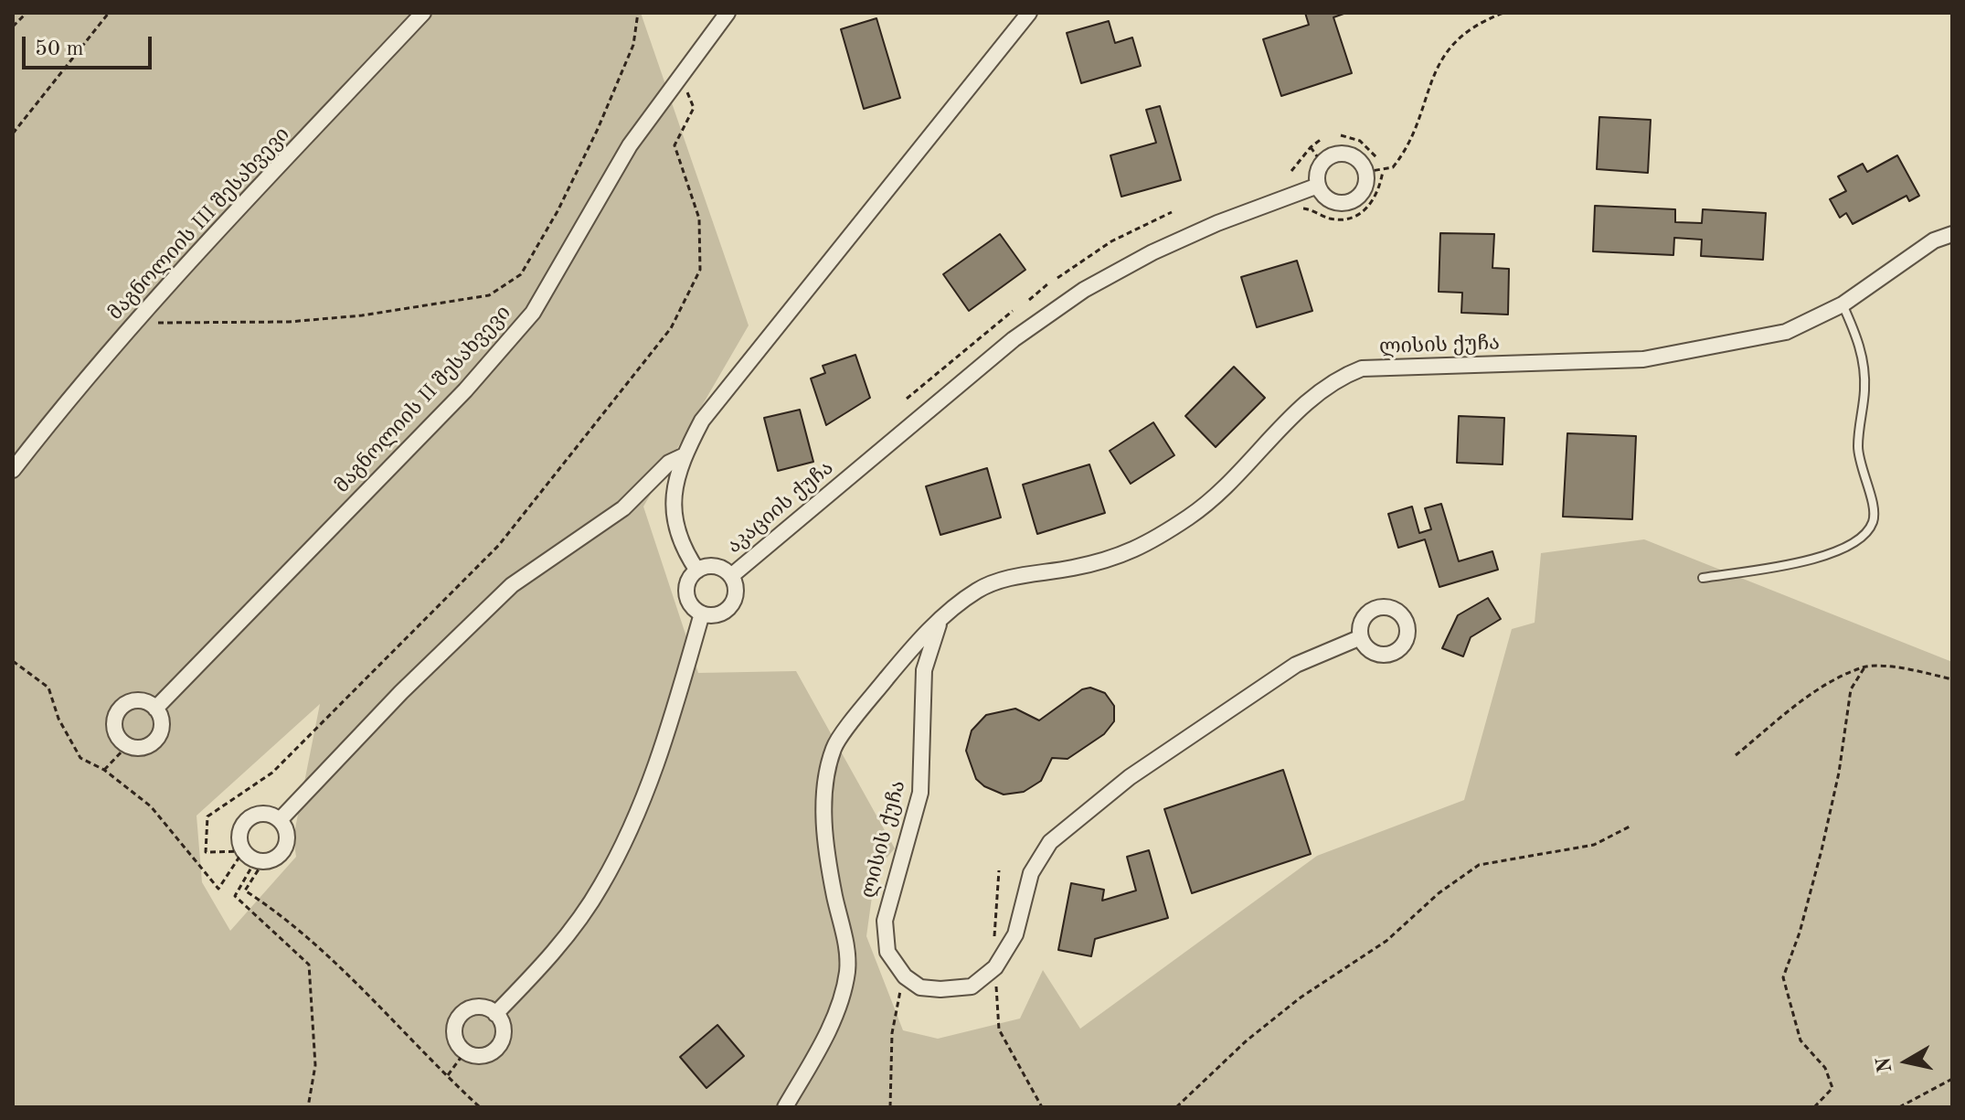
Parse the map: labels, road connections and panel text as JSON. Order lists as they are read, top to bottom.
{
  "streets": {
    "street": [
      "მაგნოლიის III შესახვევი",
      "ლისის ქუჩა",
      "მაგნოლიის II შესახვევი",
      "აკაციის ქუჩა"
    ]
  },
  "scale_bar": "50 m",
  "north": "left"
}
